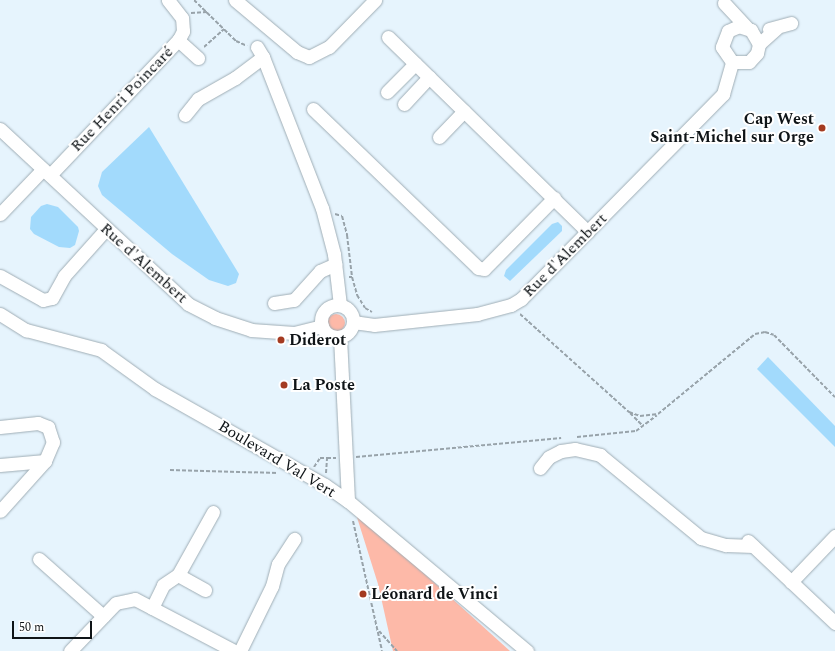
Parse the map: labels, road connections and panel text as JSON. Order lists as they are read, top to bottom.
{
  "streets": {
    "street": ["Rue Henri Poincaré", "Rue d'Alembert", "Boulevard Val Vert"]
  },
  "crossings": [
    ["Rue Henri Poincaré", "Rue d'Alembert"]
  ],
  "places": [
    "Cap West Saint-Michel sur Orge",
    "Diderot",
    "La Poste",
    "Léonard de Vinci"
  ],
  "scale_bar": "50 m"
}
